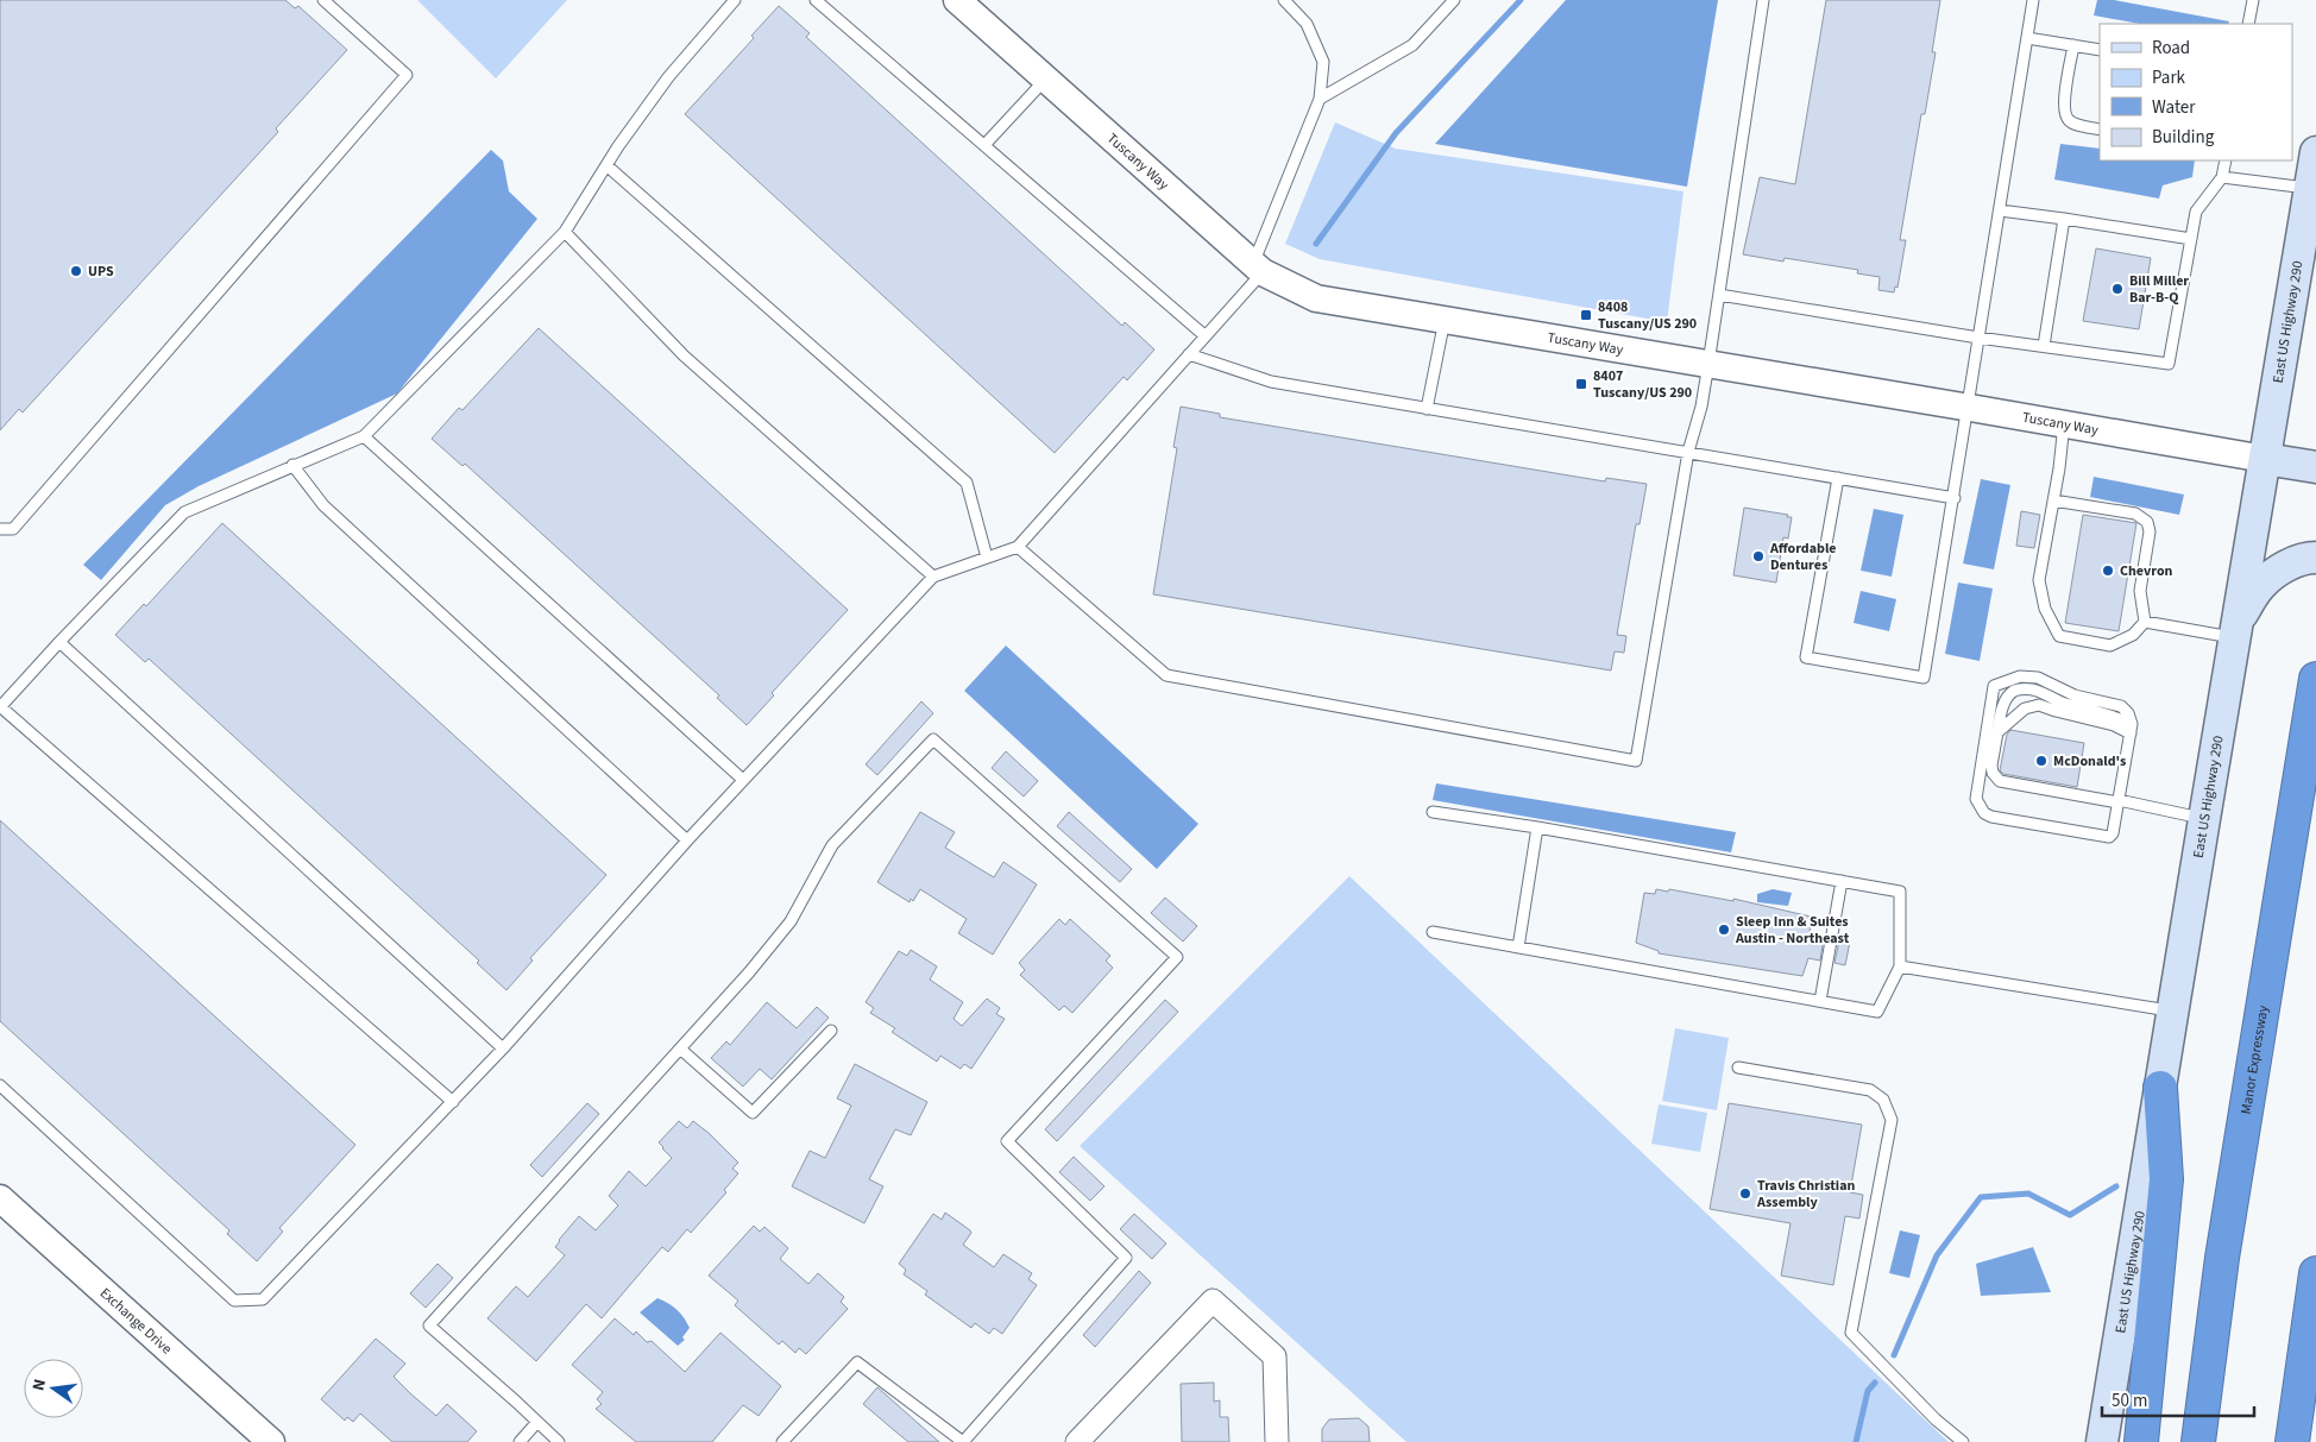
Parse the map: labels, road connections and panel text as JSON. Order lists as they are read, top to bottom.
{
  "streets": {
    "highway": ["Manor Expressway"],
    "main road": ["Tuscany Way", "East US Highway 290"],
    "street": ["Exchange Drive"]
  },
  "crossings": [
    ["Tuscany Way", "East US Highway 290"]
  ],
  "places": {
    "other": [
      "UPS",
      "Bill Miller Bar-B-Q",
      "Affordable Dentures",
      "Chevron",
      "McDonald's",
      "Sleep Inn & Suites Austin - Northeast",
      "Travis Christian Assembly"
    ],
    "transit": ["8408 Tuscany/US 290", "8407 Tuscany/US 290"]
  },
  "legend": [
    "Road",
    "Park",
    "Water",
    "Building"
  ],
  "scale_bar": "50 m",
  "north": "left"
}
